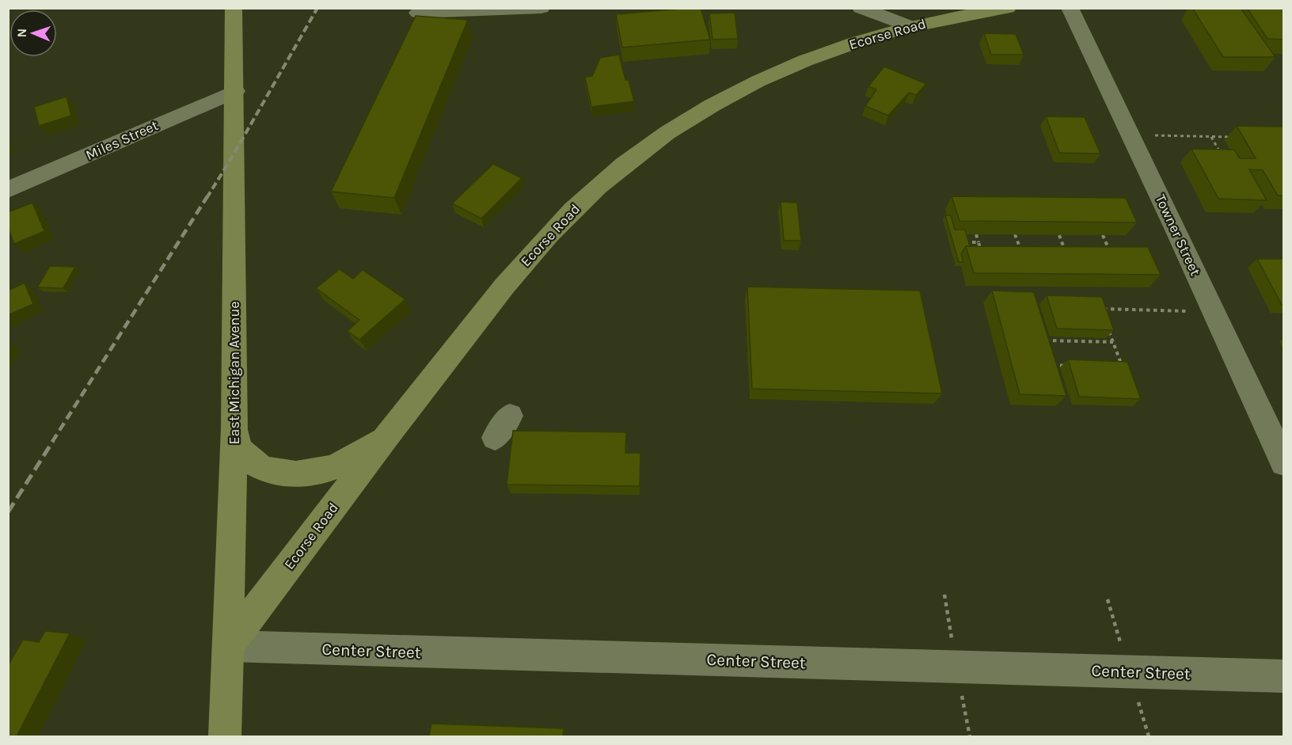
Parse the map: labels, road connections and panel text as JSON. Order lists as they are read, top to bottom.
{
  "streets": {
    "main road": ["Ecorse Road", "East Michigan Avenue"],
    "street": ["Miles Street", "Towner Street", "Center Street"]
  },
  "crossings": [
    ["Ecorse Road", "East Michigan Avenue"],
    ["Ecorse Road", "Center Street"],
    ["Miles Street", "East Michigan Avenue"],
    ["East Michigan Avenue", "Center Street"]
  ],
  "north": "left"
}
